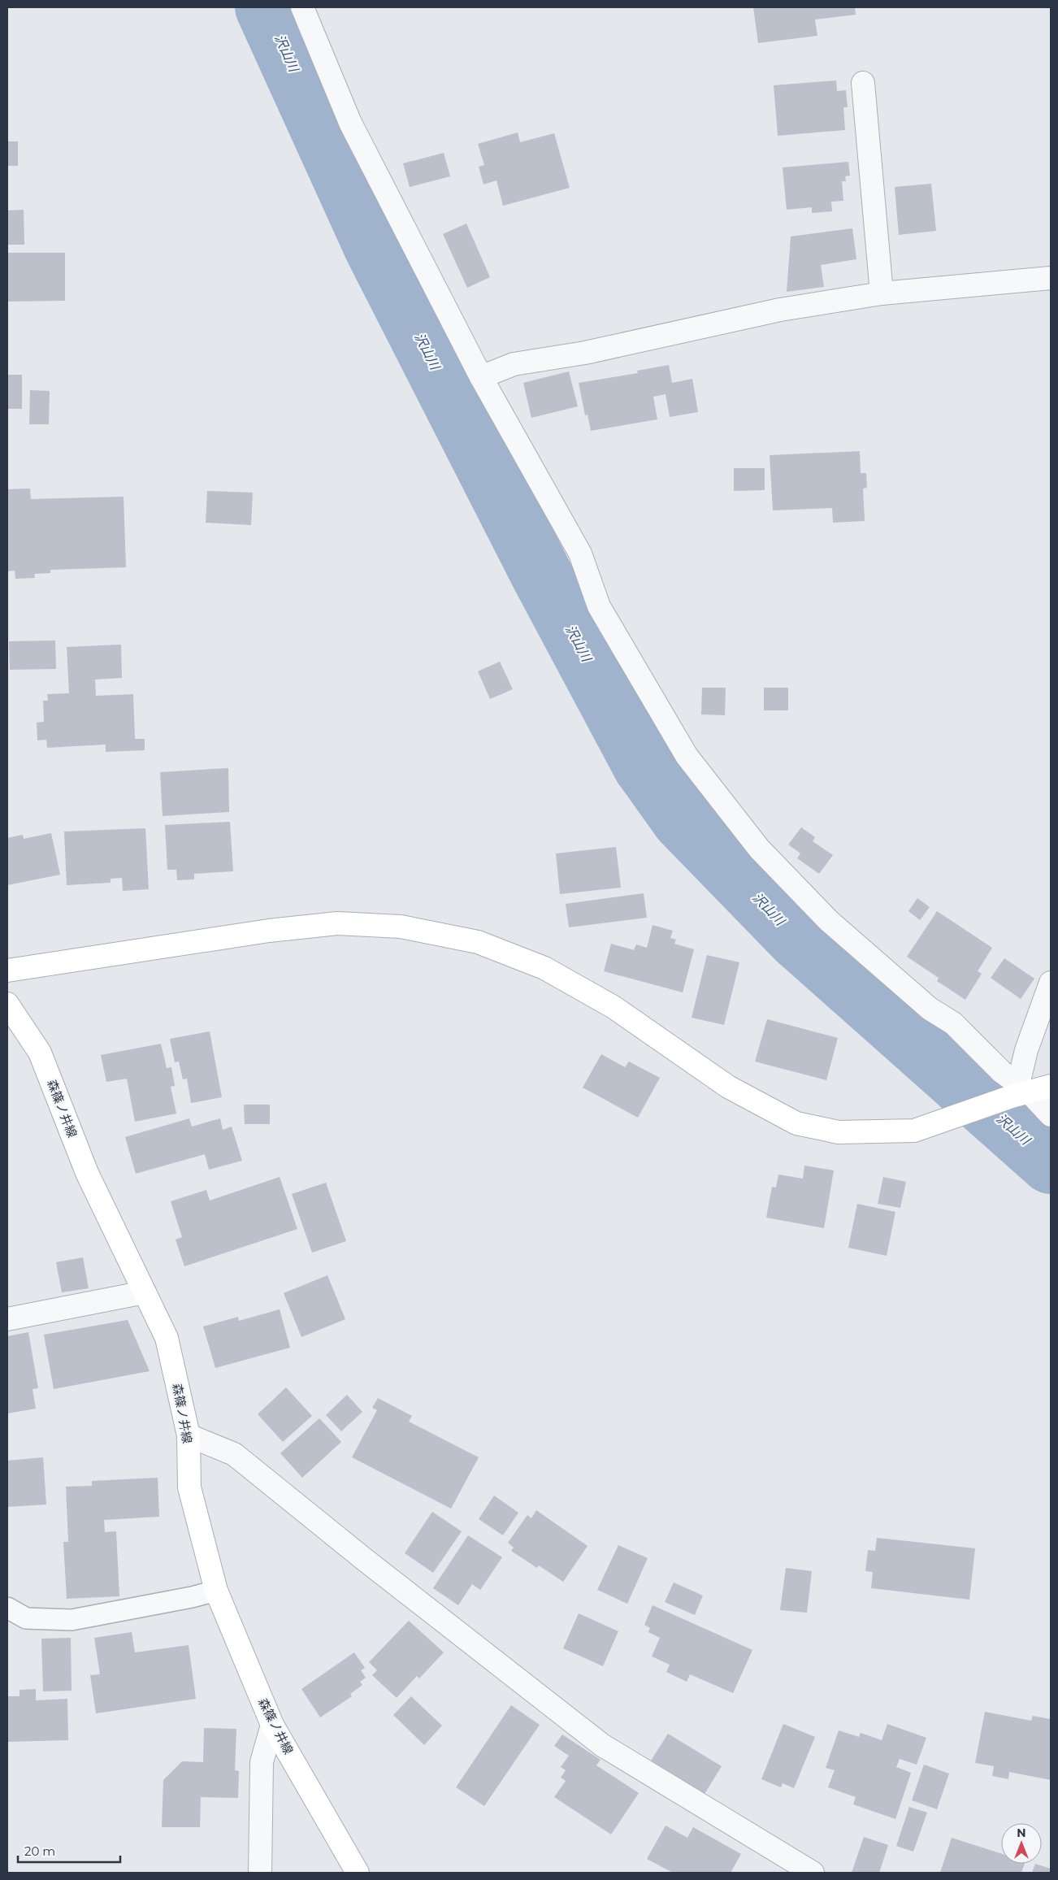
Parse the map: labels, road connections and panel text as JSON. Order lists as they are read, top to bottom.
{
  "streets": {
    "street": ["森篠ノ井線"]
  },
  "water": ["沢山川"],
  "scale_bar": "20 m",
  "north": "top"
}
